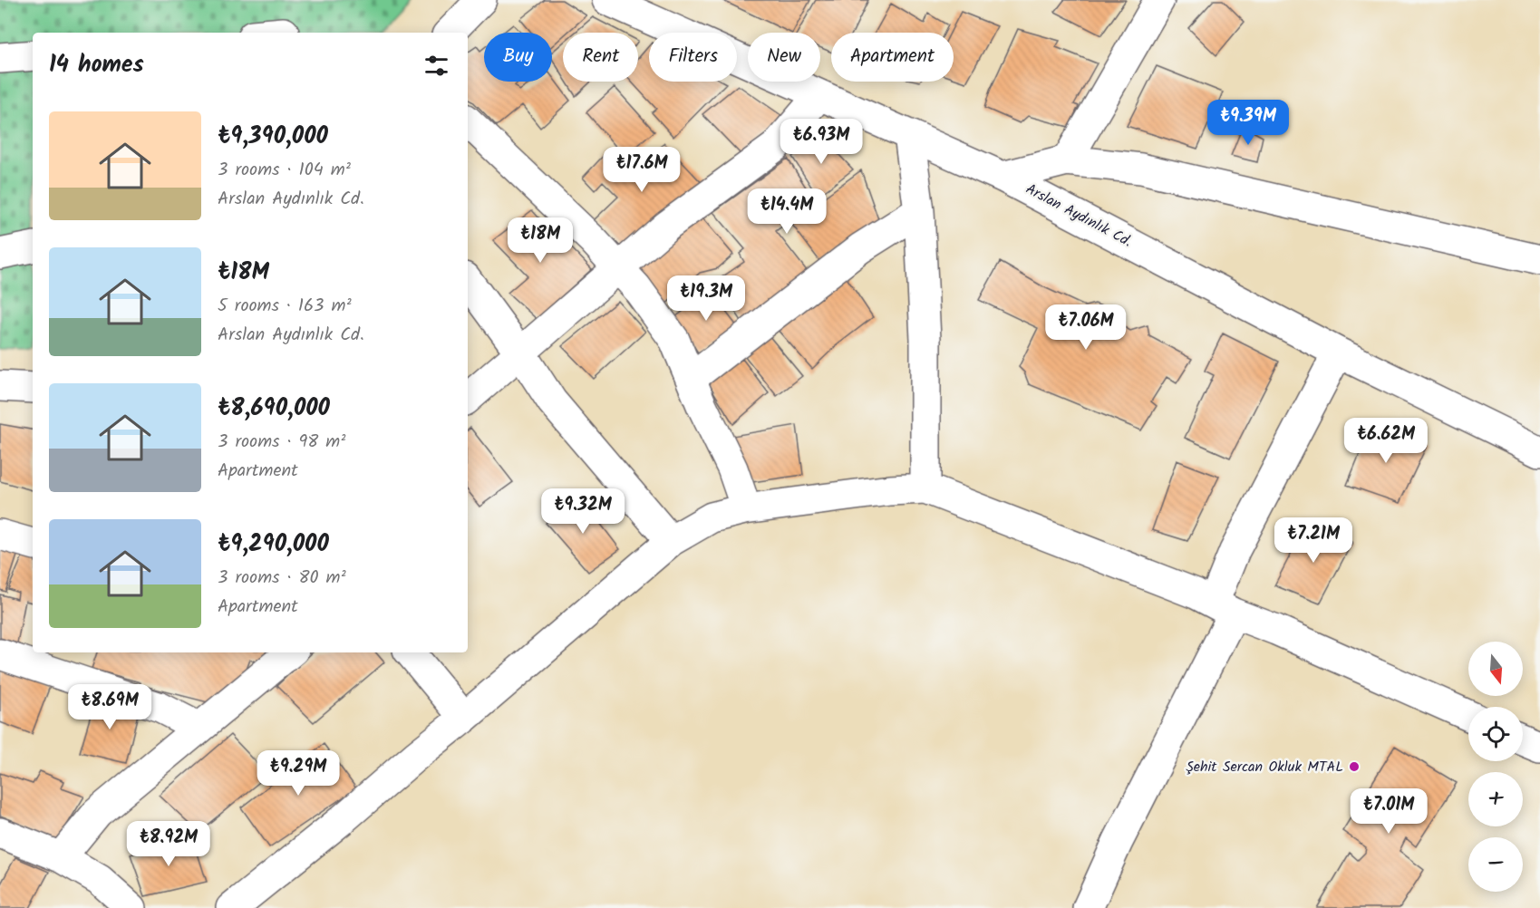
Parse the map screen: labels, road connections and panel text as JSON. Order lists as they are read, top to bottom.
{
  "streets": {
    "street": ["Arslan Aydınlık Cd."]
  },
  "places": ["Şehit Sercan Okluk MTAL"],
  "north": "bottom",
  "page": {
    "chip": [
      "Buy",
      "Rent",
      "Filters",
      "New",
      "Apartment"
    ],
    "heading": "14 homes",
    "list": [
      {
        "name": "₺9,390,000",
        "note": "3 rooms · 104 m² · Arslan Aydınlık Cd."
      },
      {
        "name": "₺18M",
        "note": "5 rooms · 163 m² · Arslan Aydınlık Cd."
      },
      {
        "name": "₺8,690,000",
        "note": "3 rooms · 98 m² · Apartment"
      },
      {
        "name": "₺9,290,000",
        "note": "3 rooms · 80 m² · Apartment"
      }
    ],
    "price": [
      "₺9.39M",
      "₺6.93M",
      "₺17.6M",
      "₺14.4M",
      "₺18M",
      "₺19.3M",
      "₺7.06M",
      "₺6.62M",
      "₺9.32M",
      "₺7.21M",
      "₺8.69M",
      "₺9.29M",
      "₺7.01M",
      "₺8.92M"
    ],
    "map_buttons": ["+", "−"]
  }
}
